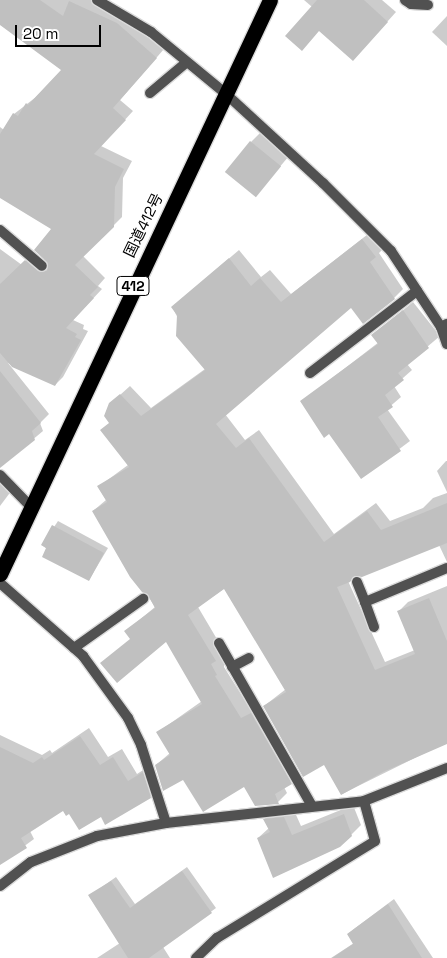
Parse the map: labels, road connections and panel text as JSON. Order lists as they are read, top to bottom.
{
  "streets": {
    "highway": ["国道412号", "412"]
  },
  "scale_bar": "20 m"
}
